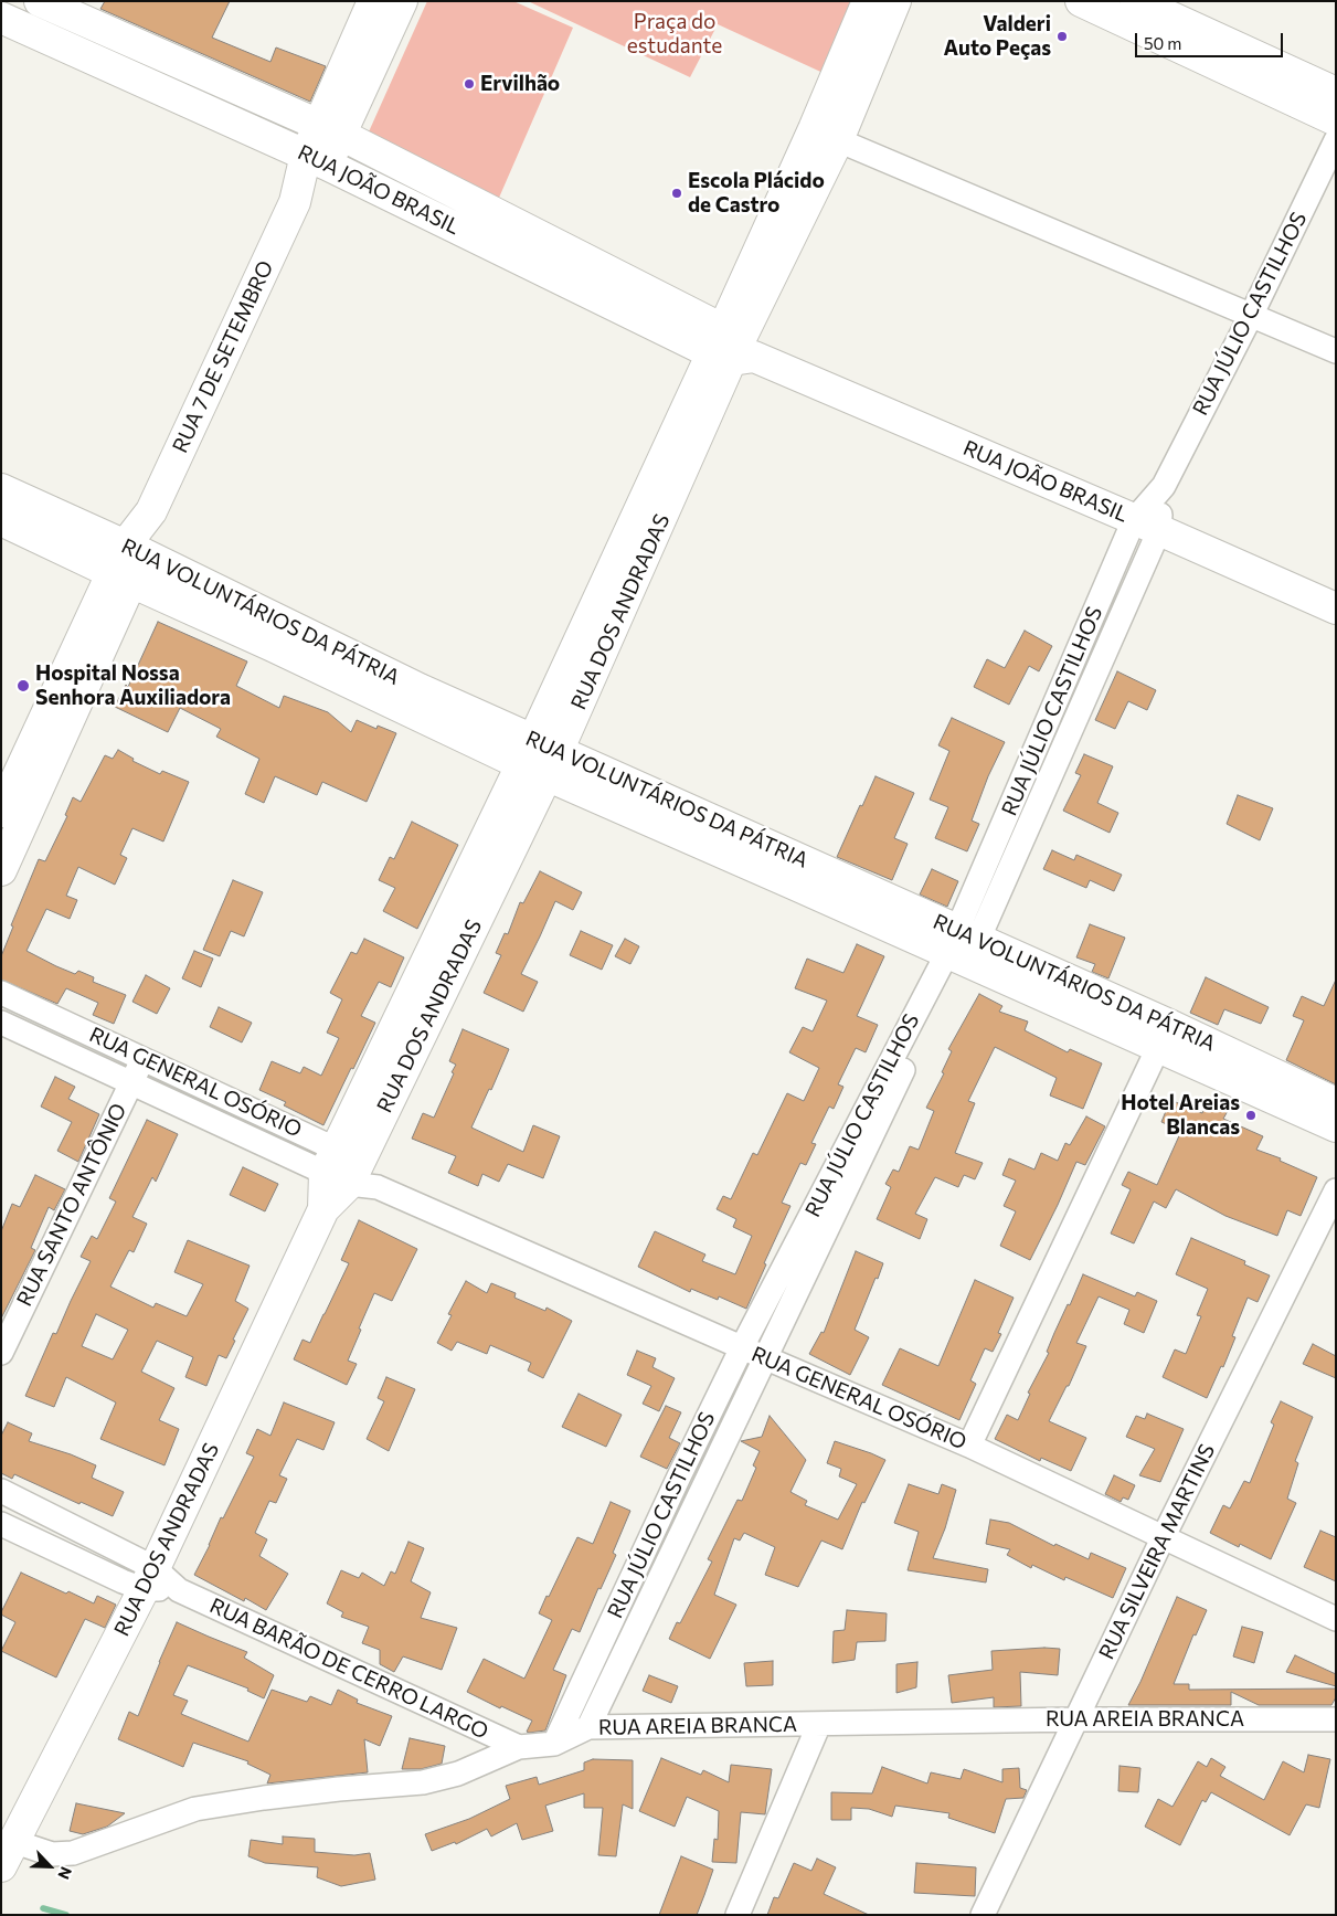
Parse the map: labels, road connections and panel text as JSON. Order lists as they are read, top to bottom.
{
  "streets": {
    "street": [
      "RUA JOÃO BRASIL",
      "RUA JÚLIO CASTILHOS",
      "RUA 7 DE SETEMBRO",
      "RUA VOLUNTÁRIOS DA PÁTRIA",
      "RUA DOS ANDRADAS",
      "RUA GENERAL OSÓRIO",
      "RUA SANTO ANTÔNIO",
      "RUA SILVEIRA MARTINS",
      "RUA BARÃO DE CERRO LARGO",
      "RUA AREIA BRANCA"
    ]
  },
  "crossings": [
    ["RUA JOÃO BRASIL", "RUA JÚLIO CASTILHOS"],
    ["RUA JOÃO BRASIL", "RUA 7 DE SETEMBRO"],
    ["RUA JOÃO BRASIL", "RUA DOS ANDRADAS"],
    ["RUA JÚLIO CASTILHOS", "RUA VOLUNTÁRIOS DA PÁTRIA"],
    ["RUA JÚLIO CASTILHOS", "RUA GENERAL OSÓRIO"],
    ["RUA JÚLIO CASTILHOS", "RUA AREIA BRANCA"],
    ["RUA 7 DE SETEMBRO", "RUA VOLUNTÁRIOS DA PÁTRIA"],
    ["RUA VOLUNTÁRIOS DA PÁTRIA", "RUA DOS ANDRADAS"],
    ["RUA DOS ANDRADAS", "RUA GENERAL OSÓRIO"],
    ["RUA DOS ANDRADAS", "RUA BARÃO DE CERRO LARGO"],
    ["RUA DOS ANDRADAS", "RUA AREIA BRANCA"],
    ["RUA GENERAL OSÓRIO", "RUA SANTO ANTÔNIO"],
    ["RUA GENERAL OSÓRIO", "RUA SILVEIRA MARTINS"],
    ["RUA SILVEIRA MARTINS", "RUA AREIA BRANCA"],
    ["RUA BARÃO DE CERRO LARGO", "RUA AREIA BRANCA"]
  ],
  "parks": ["Praça do estudante"],
  "places": [
    "Valderi Auto Peças",
    "Ervilhão",
    "Escola Plácido de Castro",
    "Hospital Nossa Senhora Auxiliadora",
    "Hotel Areias Blancas"
  ],
  "scale_bar": "50 m",
  "north": "bottom right"
}
